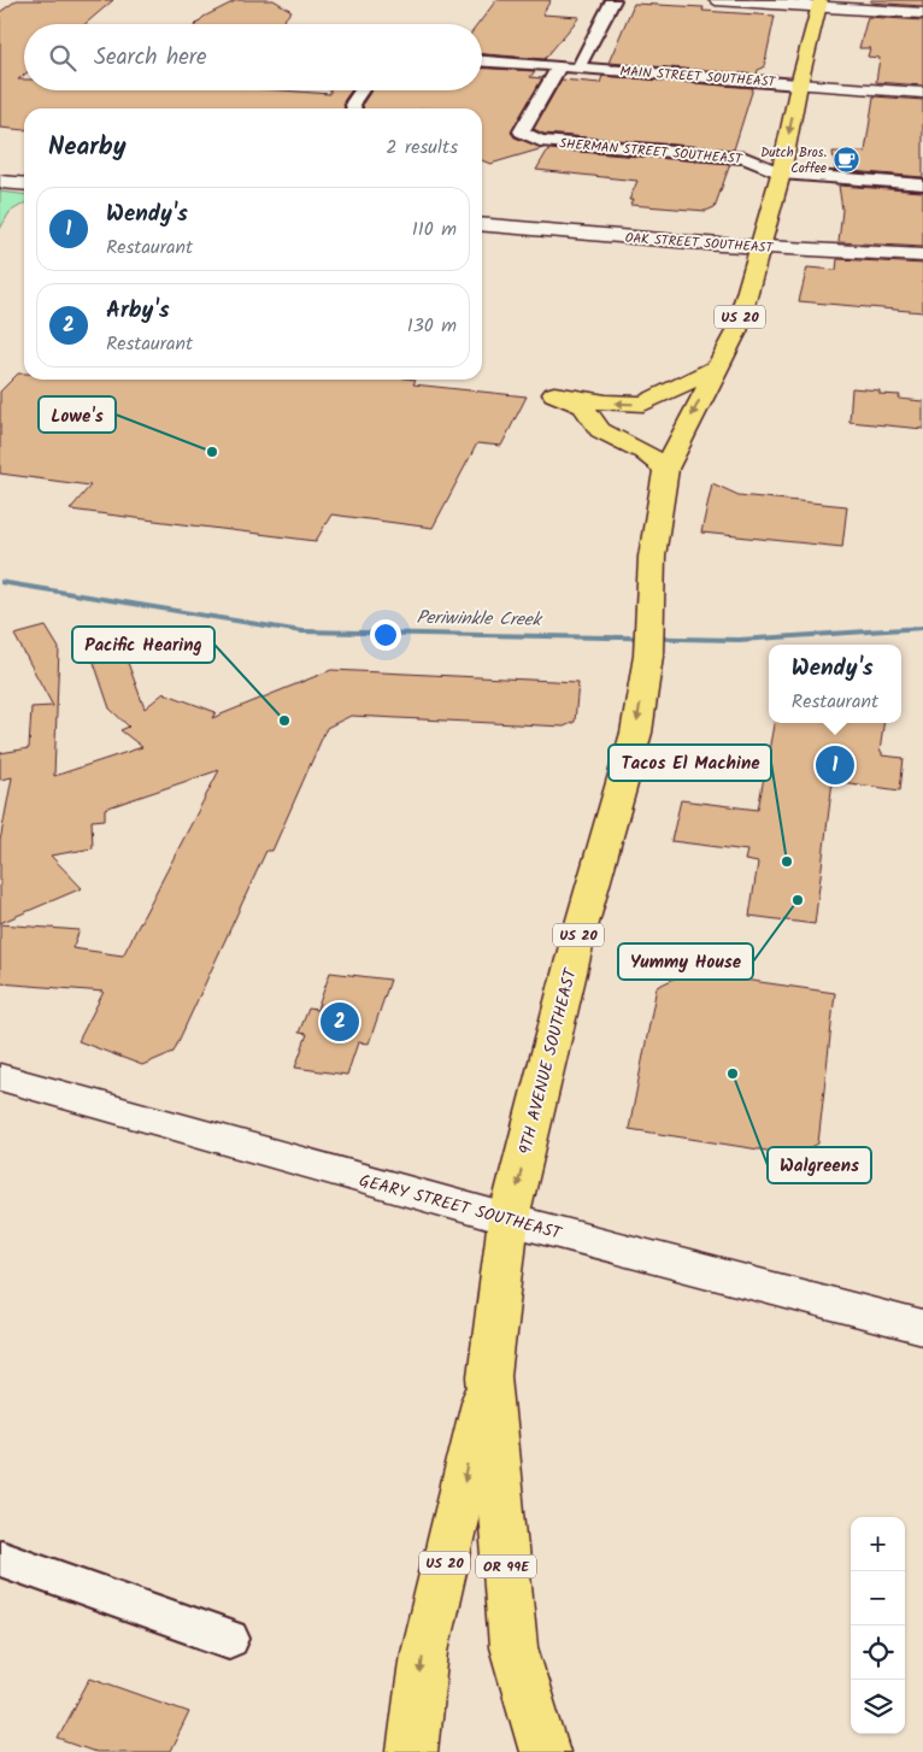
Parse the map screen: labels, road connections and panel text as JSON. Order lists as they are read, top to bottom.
{
  "streets": {
    "main road": ["US 20", "9TH AVENUE SOUTHEAST", "OR 99E"],
    "street": [
      "MAIN STREET SOUTHEAST",
      "SHERMAN STREET SOUTHEAST",
      "OAK STREET SOUTHEAST",
      "GEARY STREET SOUTHEAST"
    ]
  },
  "crossings": [
    ["MAIN STREET SOUTHEAST", "SHERMAN STREET SOUTHEAST"],
    ["MAIN STREET SOUTHEAST", "9TH AVENUE SOUTHEAST"],
    ["SHERMAN STREET SOUTHEAST", "9TH AVENUE SOUTHEAST"],
    ["OAK STREET SOUTHEAST", "9TH AVENUE SOUTHEAST"],
    ["9TH AVENUE SOUTHEAST", "GEARY STREET SOUTHEAST"],
    ["9TH AVENUE SOUTHEAST", "OR 99E"]
  ],
  "one_way": ["9TH AVENUE SOUTHEAST"],
  "water": ["Periwinkle Creek"],
  "places": {
    "cafe": ["Dutch Bros. Coffee"],
    "other": [
      "Lowe's",
      "Pacific Hearing",
      "Tacos El Machine",
      "Yummy House",
      "Walgreens"
    ]
  },
  "page": {
    "search": "Search here",
    "heading": ["Nearby", "2 results"],
    "list": [
      {
        "mark": "1",
        "name": "Wendy's",
        "note": "Restaurant",
        "value": "110 m"
      },
      {
        "mark": "2",
        "name": "Arby's",
        "note": "Restaurant",
        "value": "130 m"
      }
    ],
    "popup": ["Wendy's", "Restaurant"],
    "pins": ["1", "2"],
    "map_buttons": ["+", "−"]
  }
}
